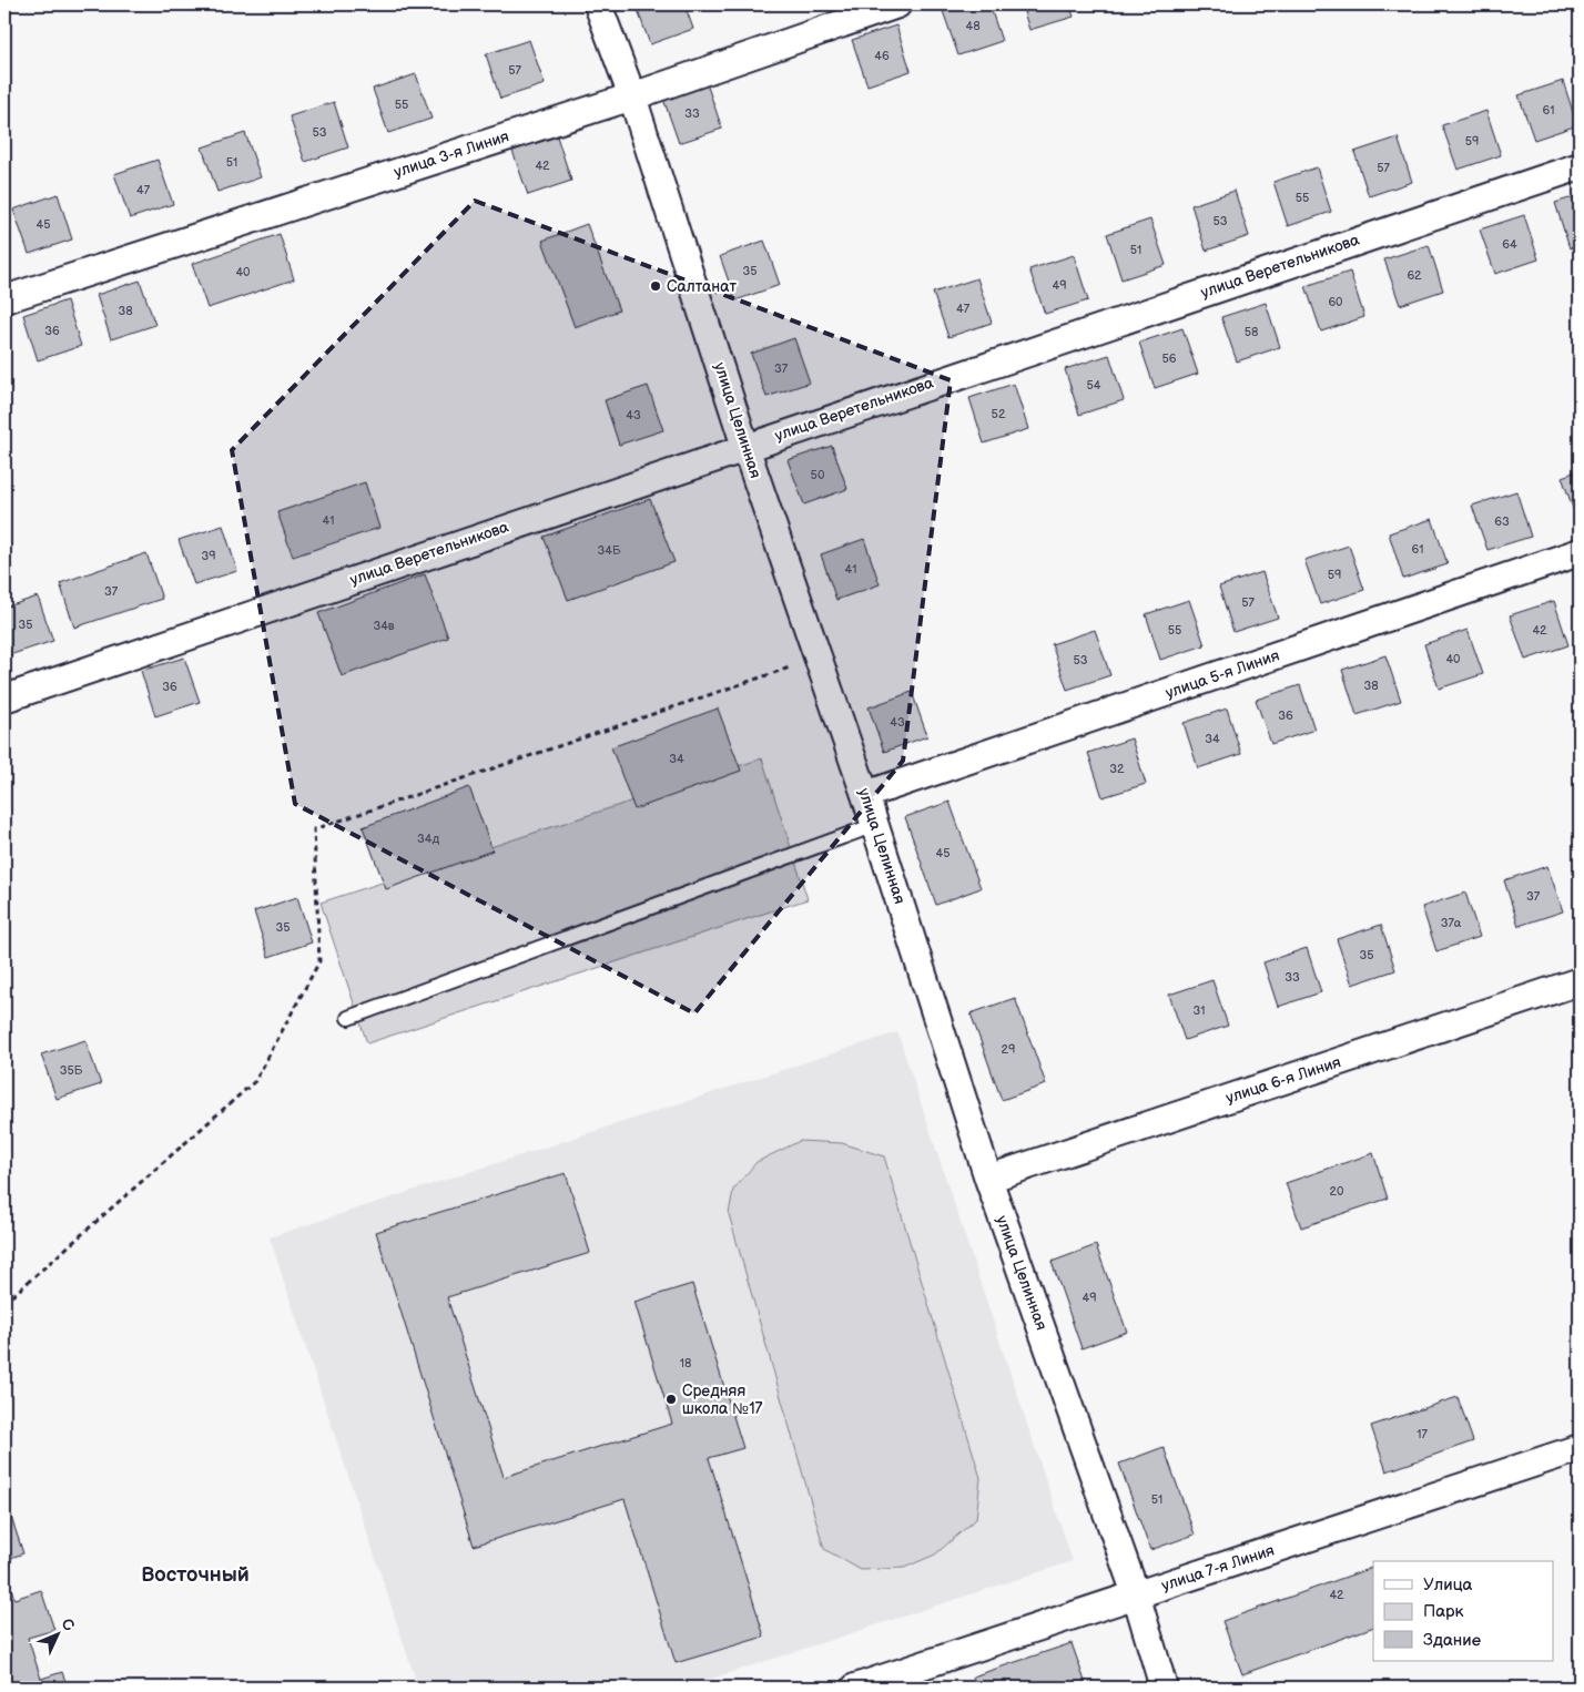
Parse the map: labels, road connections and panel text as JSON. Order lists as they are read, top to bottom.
{
  "streets": {
    "street": [
      "улица 3-я Линия",
      "улица Веретельникова",
      "улица Целинная",
      "улица 5-я Линия",
      "улица 6-я Линия",
      "улица 7-я Линия"
    ]
  },
  "crossings": [
    ["улица 3-я Линия", "улица Целинная"],
    ["улица Веретельникова", "улица Целинная"],
    ["улица Целинная", "улица 5-я Линия"],
    ["улица Целинная", "улица 6-я Линия"],
    ["улица Целинная", "улица 7-я Линия"]
  ],
  "districts": ["Восточный"],
  "places": ["Салтанат", "Средняя школа №17"],
  "house_numbers": [
    "48",
    "46",
    "57",
    "55",
    "61",
    "33",
    "53",
    "59",
    "51",
    "42",
    "57",
    "47",
    "55",
    "53",
    "45",
    "64",
    "51",
    "35",
    "40",
    "62",
    "49",
    "60",
    "47",
    "38",
    "36",
    "58",
    "56",
    "37",
    "54",
    "52",
    "43",
    "50",
    "41",
    "63",
    "61",
    "34Б",
    "39",
    "41",
    "59",
    "37",
    "57",
    "35",
    "34в",
    "55",
    "42",
    "40",
    "53",
    "38",
    "36",
    "36",
    "43",
    "34",
    "34",
    "32",
    "34д",
    "45",
    "37",
    "37а",
    "35",
    "35",
    "33",
    "31",
    "29",
    "35Б",
    "20",
    "49",
    "18",
    "17",
    "51",
    "42"
  ],
  "legend": ["Улица", "Парк", "Здание"],
  "north": "top right"
}
